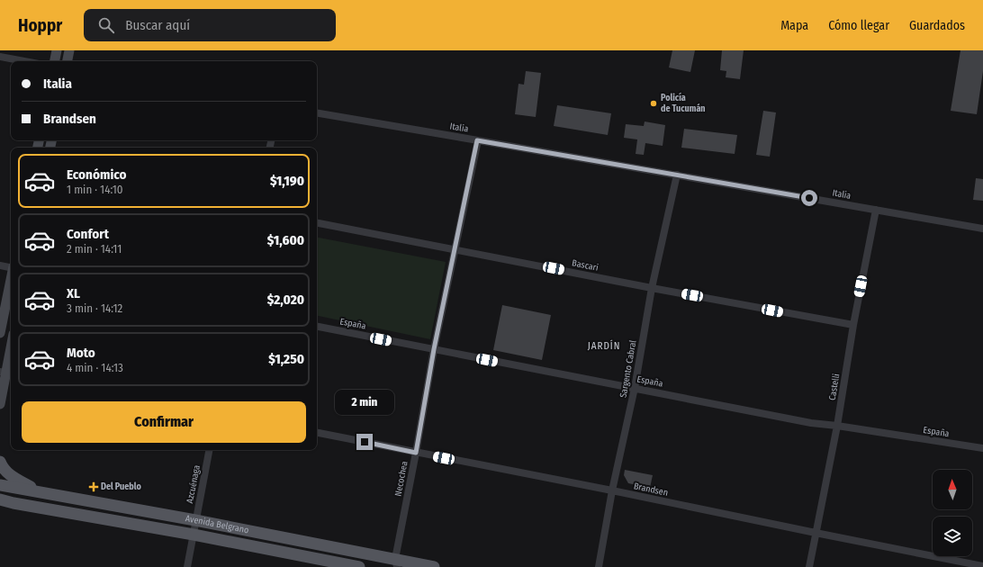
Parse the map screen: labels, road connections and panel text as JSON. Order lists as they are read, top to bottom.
{
  "streets": {
    "main road": ["Avenida Belgrano"],
    "street": [
      "Italia",
      "Bascari",
      "España",
      "Sargento Cabral",
      "Castelli",
      "Necochea",
      "Azcuénaga",
      "Brandsen"
    ]
  },
  "crossings": [
    ["Italia", "Sargento Cabral"],
    ["Italia", "Castelli"],
    ["Italia", "Necochea"],
    ["Bascari", "Sargento Cabral"],
    ["Bascari", "Castelli"],
    ["Bascari", "Necochea"],
    ["España", "Sargento Cabral"],
    ["España", "Castelli"],
    ["España", "Necochea"],
    ["Sargento Cabral", "Brandsen"],
    ["Castelli", "Brandsen"],
    ["Necochea", "Brandsen"],
    ["Necochea", "Avenida Belgrano"],
    ["Azcuénaga", "Avenida Belgrano"]
  ],
  "districts": ["JARDÍN"],
  "places": {
    "other": ["Policía de Tucumán"],
    "health": ["Del Pueblo"]
  },
  "north": "top",
  "page": {
    "header": "Hoppr",
    "search": "Buscar aquí",
    "nav": ["Mapa", "Cómo llegar", "Guardados"],
    "banner": ["Italia", "Brandsen"],
    "list": [
      {
        "name": "Económico",
        "note": "1 min · 14:10",
        "value": "$1,190"
      },
      {
        "name": "Confort",
        "note": "2 min · 14:11",
        "value": "$1,600"
      },
      {
        "name": "XL",
        "note": "3 min · 14:12",
        "value": "$2,020"
      },
      {
        "name": "Moto",
        "note": "4 min · 14:13",
        "value": "$1,250"
      }
    ],
    "bubble": "2 min",
    "buttons": "Confirmar"
  }
}
